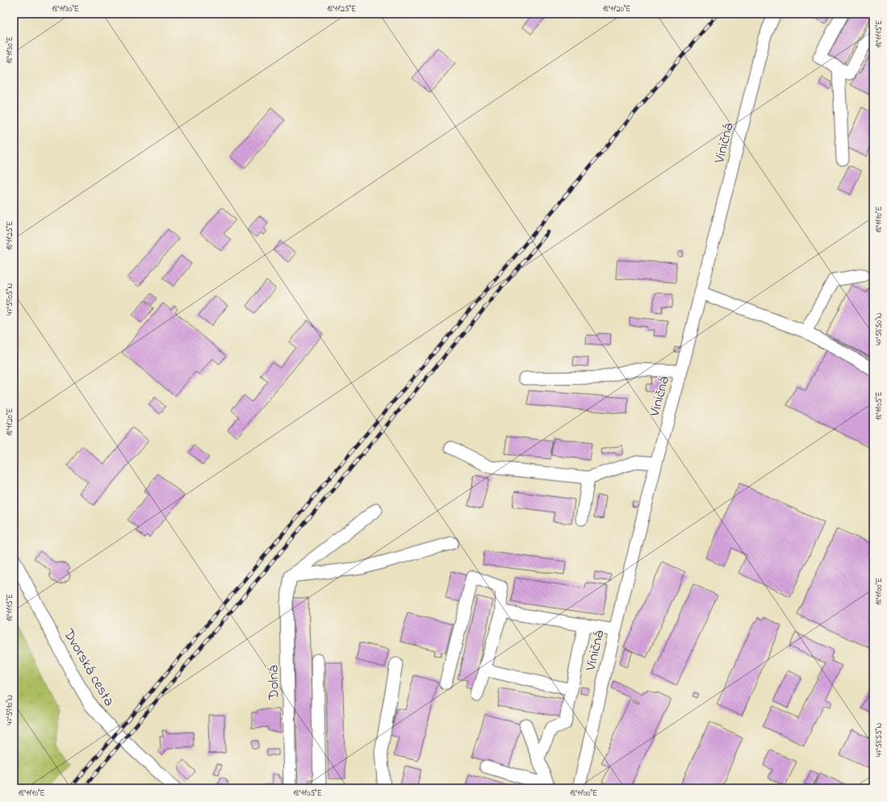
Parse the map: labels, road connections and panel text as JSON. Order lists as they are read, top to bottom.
{
  "streets": {
    "street": ["Viničná", "Dvorská cesta", "Dolná"]
  },
  "coordinates": [
    "18°11'30\"E",
    "18°11'25\"E",
    "18°11'20\"E",
    "18°11'15\"E",
    "18°11'10\"E",
    "47°59'05\"N",
    "47°58'50\"N",
    "18°11'05\"E",
    "18°11'00\"E",
    "47°59'10\"N",
    "47°58'55\"N"
  ]
}
